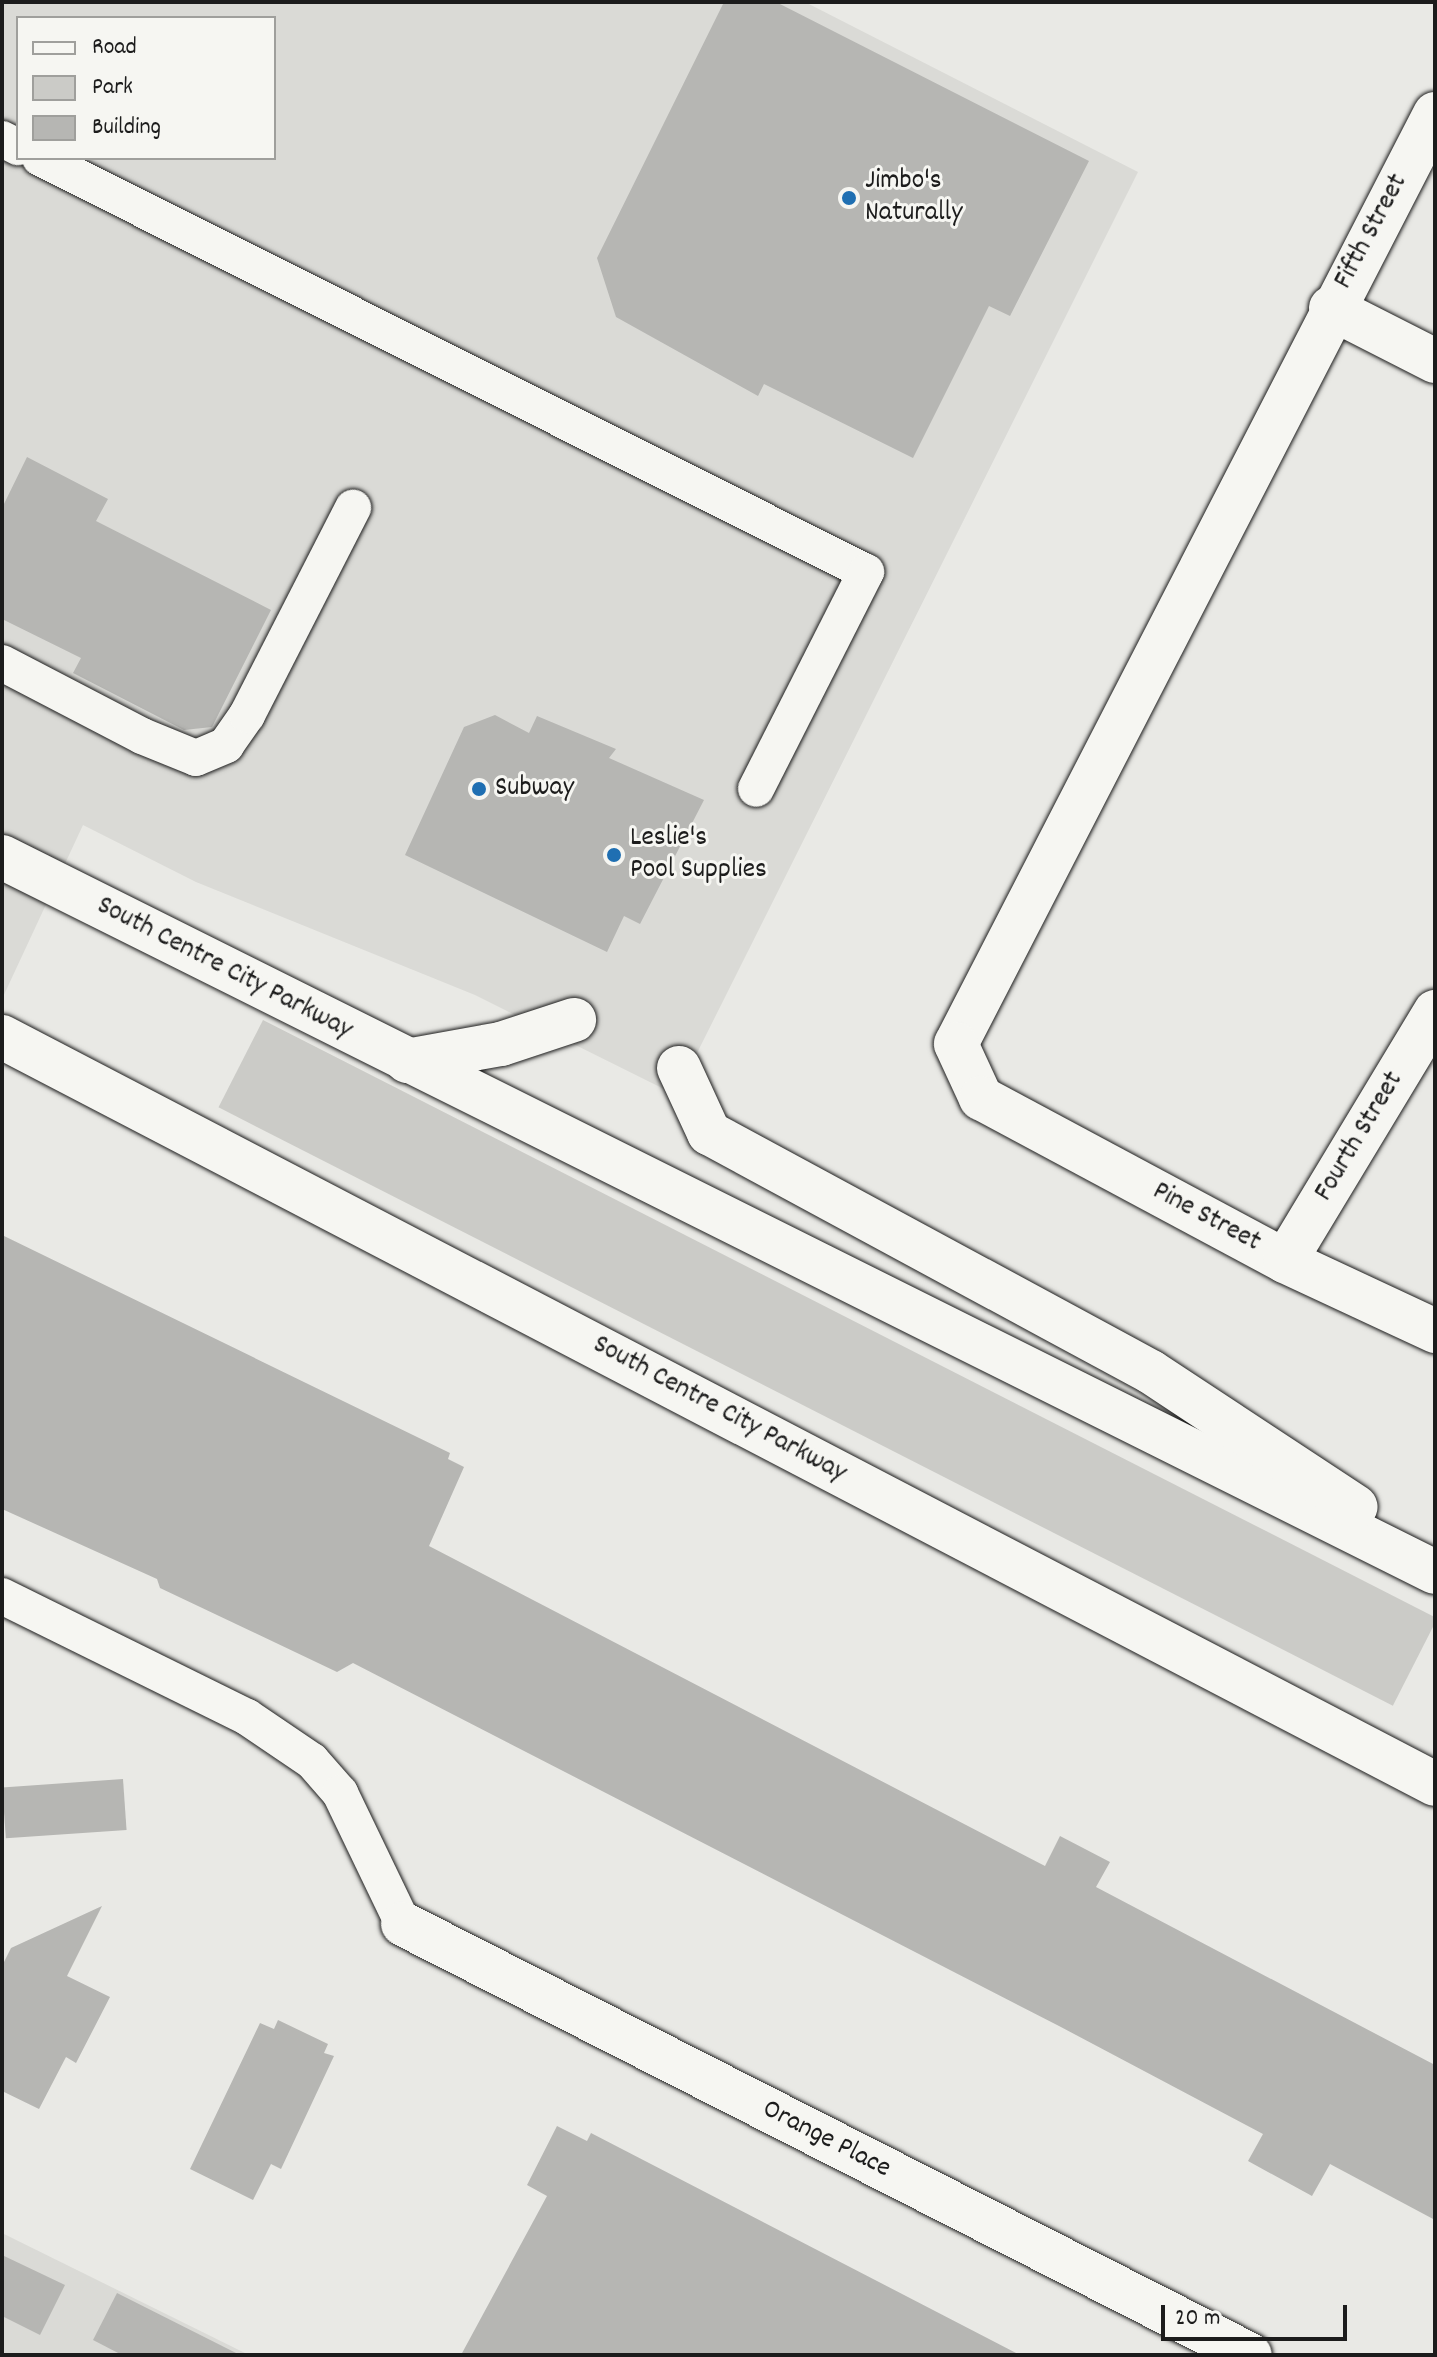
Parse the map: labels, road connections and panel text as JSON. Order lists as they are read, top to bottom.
{
  "streets": {
    "main road": [
      "Fifth Street",
      "South Centre City Parkway",
      "Fourth Street",
      "Pine Street",
      "Orange Place"
    ]
  },
  "crossings": [
    ["Fifth Street", "Pine Street"],
    ["Fourth Street", "Pine Street"]
  ],
  "places": ["Jimbo's Naturally", "Subway", "Leslie's Pool Supplies"],
  "legend": ["Road", "Park", "Building"],
  "scale_bar": "20 m"
}
